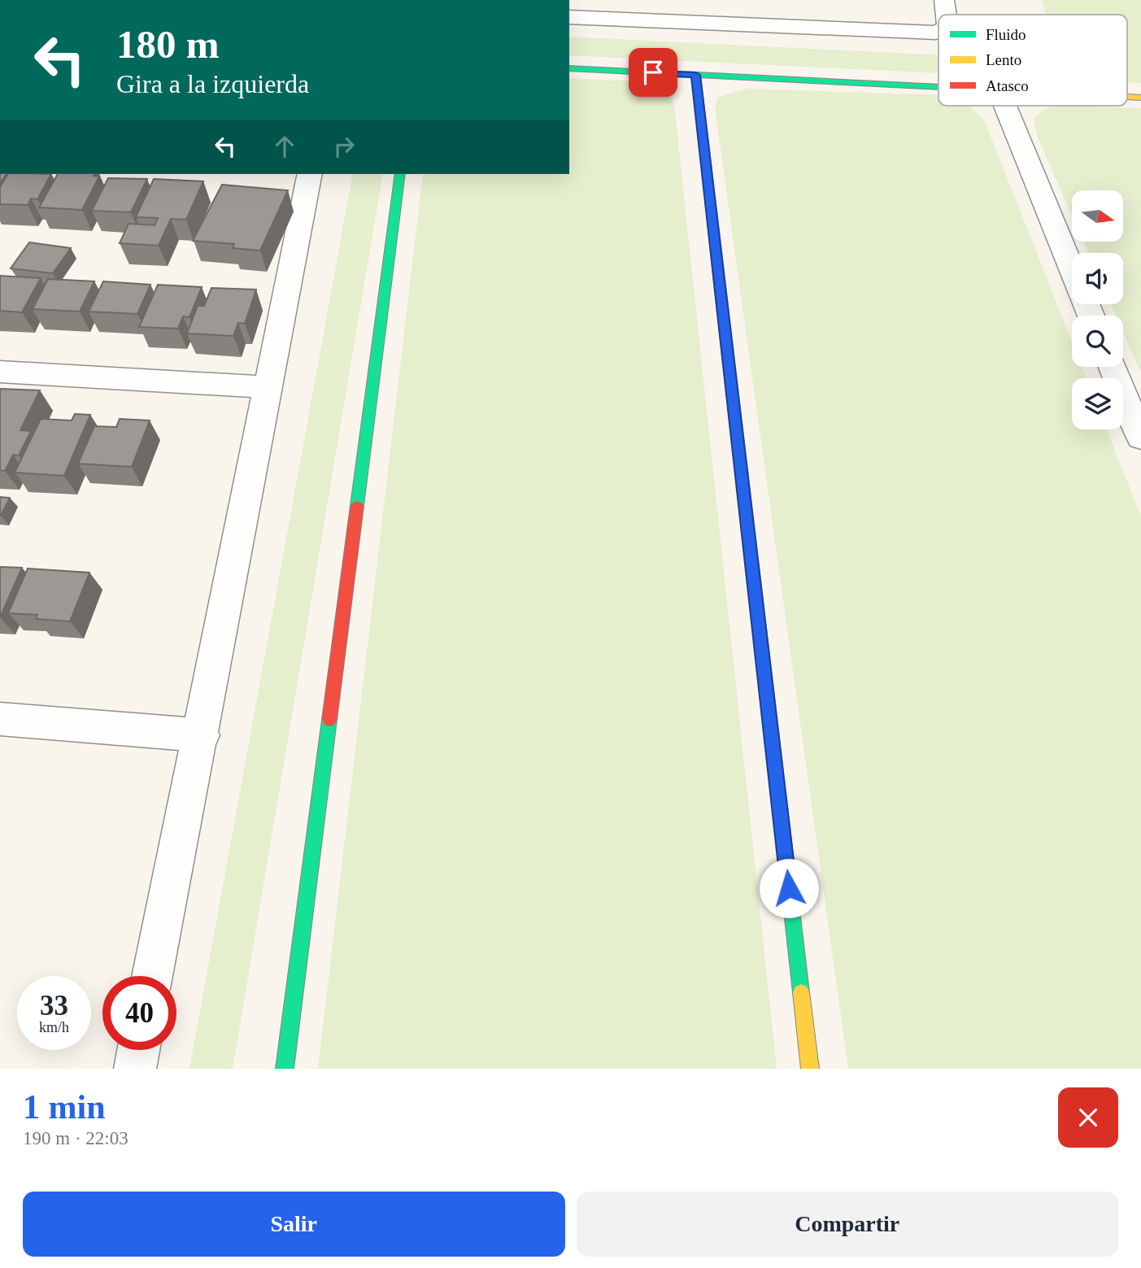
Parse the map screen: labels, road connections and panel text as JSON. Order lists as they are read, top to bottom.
{
  "legend": ["Fluido", "Lento", "Atasco"],
  "north": "right",
  "page": {
    "turn": ["180 m", "Gira a la izquierda"],
    "speed": "33 km/h",
    "limit": "40",
    "heading": ["1 min", "190 m · 22:03"],
    "buttons": ["Salir", "Compartir"]
  }
}
